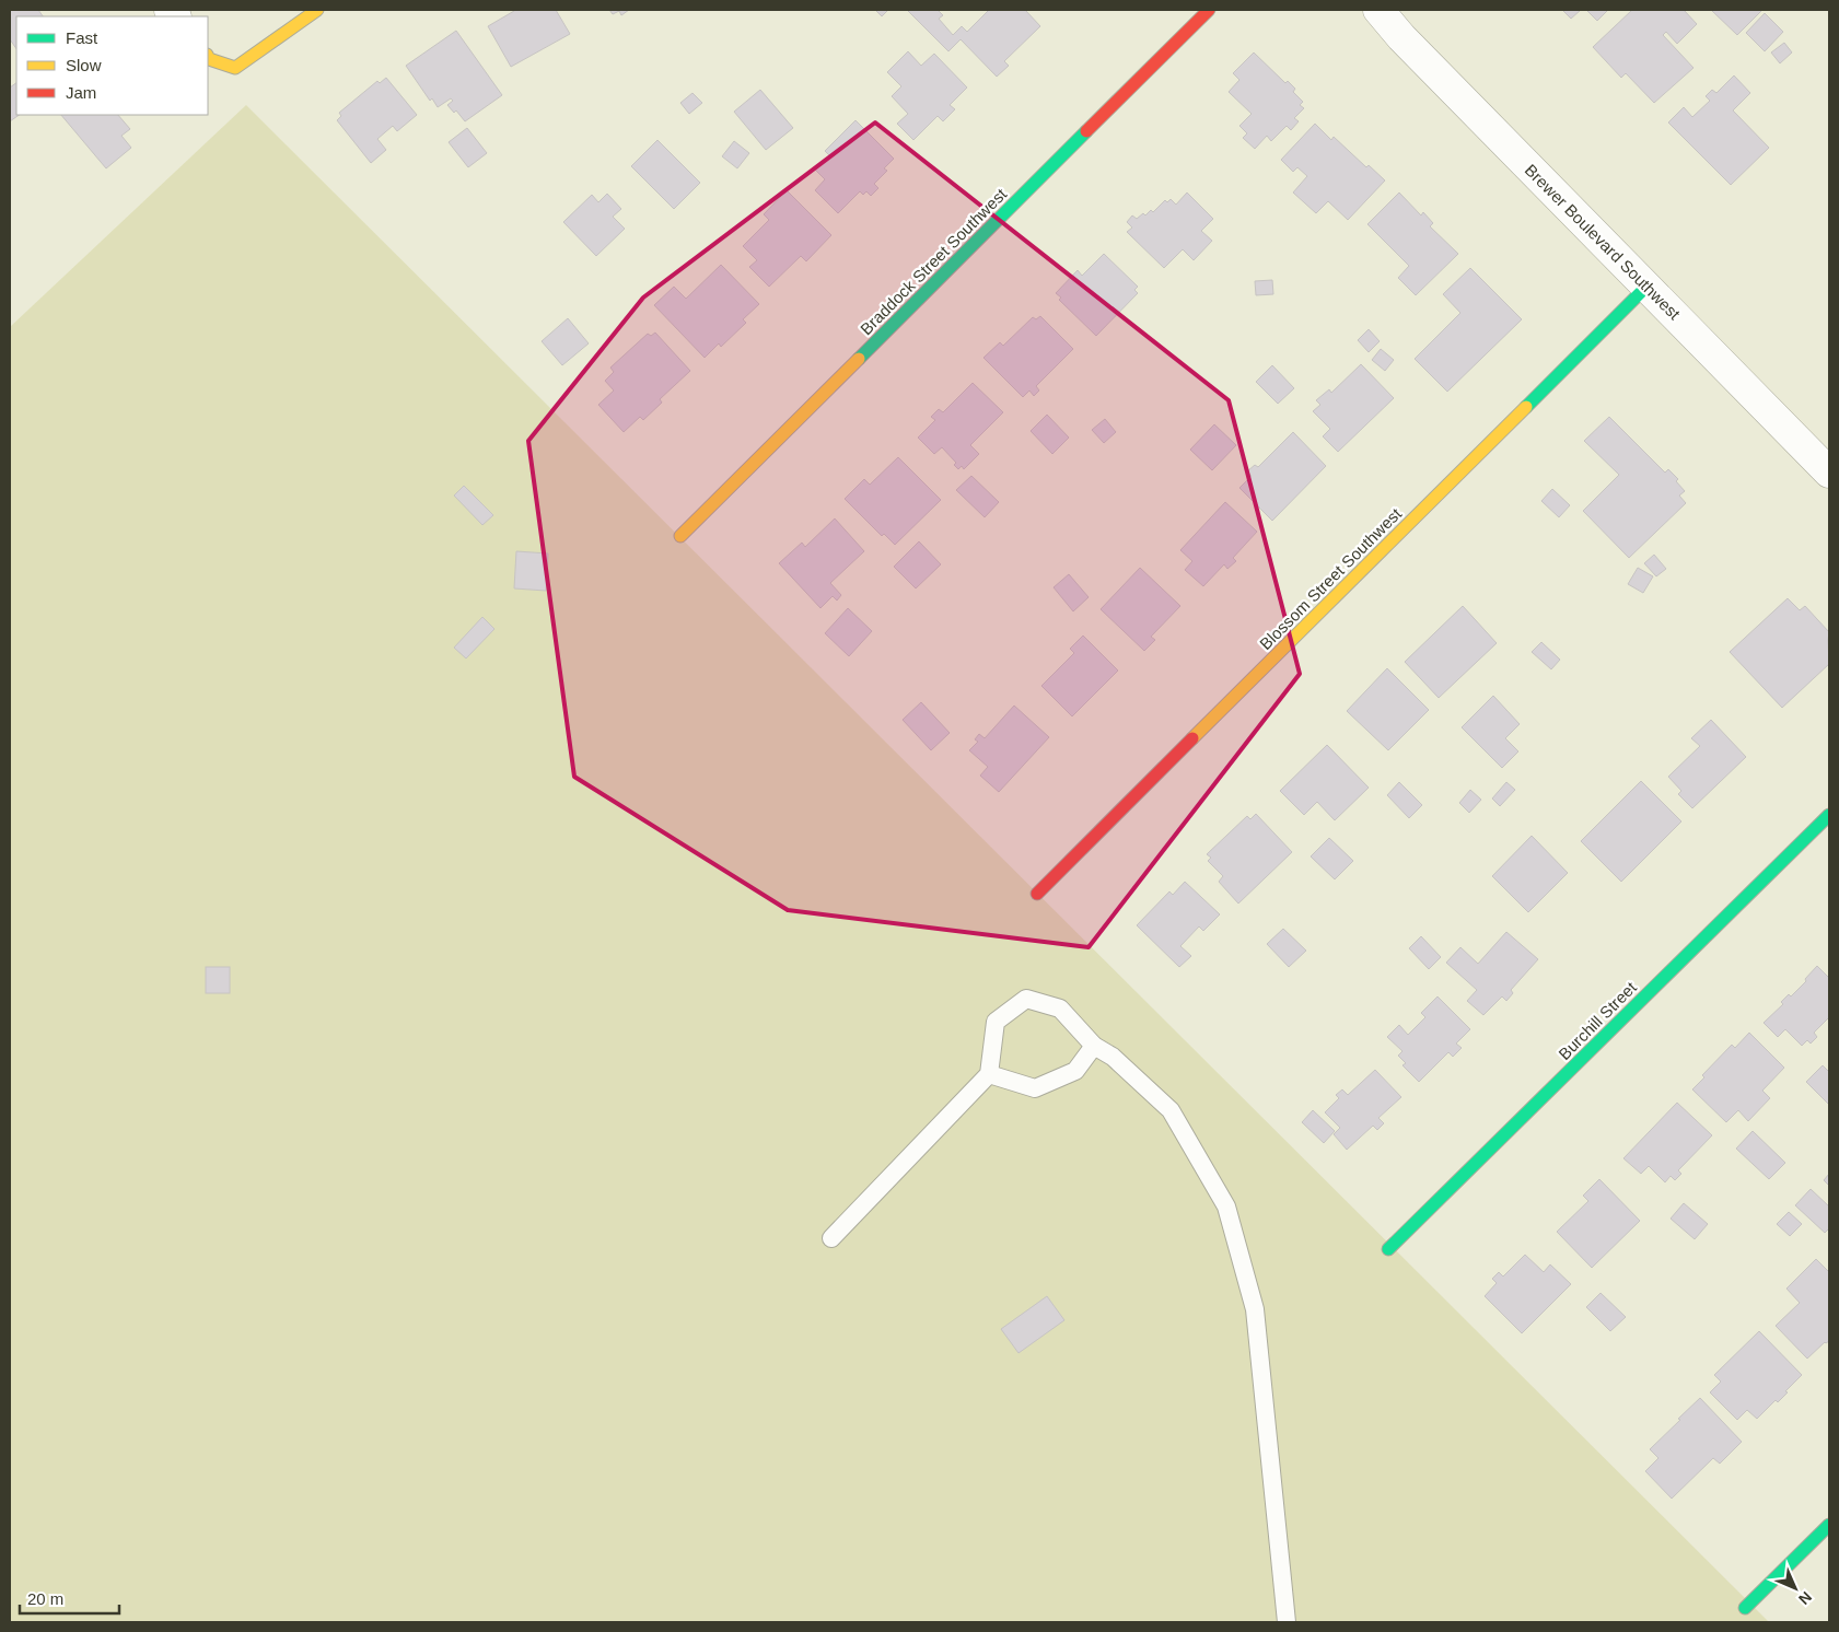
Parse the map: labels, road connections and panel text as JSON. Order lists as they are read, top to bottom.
{
  "streets": {
    "street": [
      "Brewer Boulevard Southwest",
      "Braddock Street Southwest",
      "Blossom Street Southwest",
      "Burchill Street"
    ]
  },
  "crossings": [
    ["Brewer Boulevard Southwest", "Blossom Street Southwest"]
  ],
  "legend": ["Fast", "Slow", "Jam"],
  "scale_bar": "20 m",
  "north": "bottom right"
}
